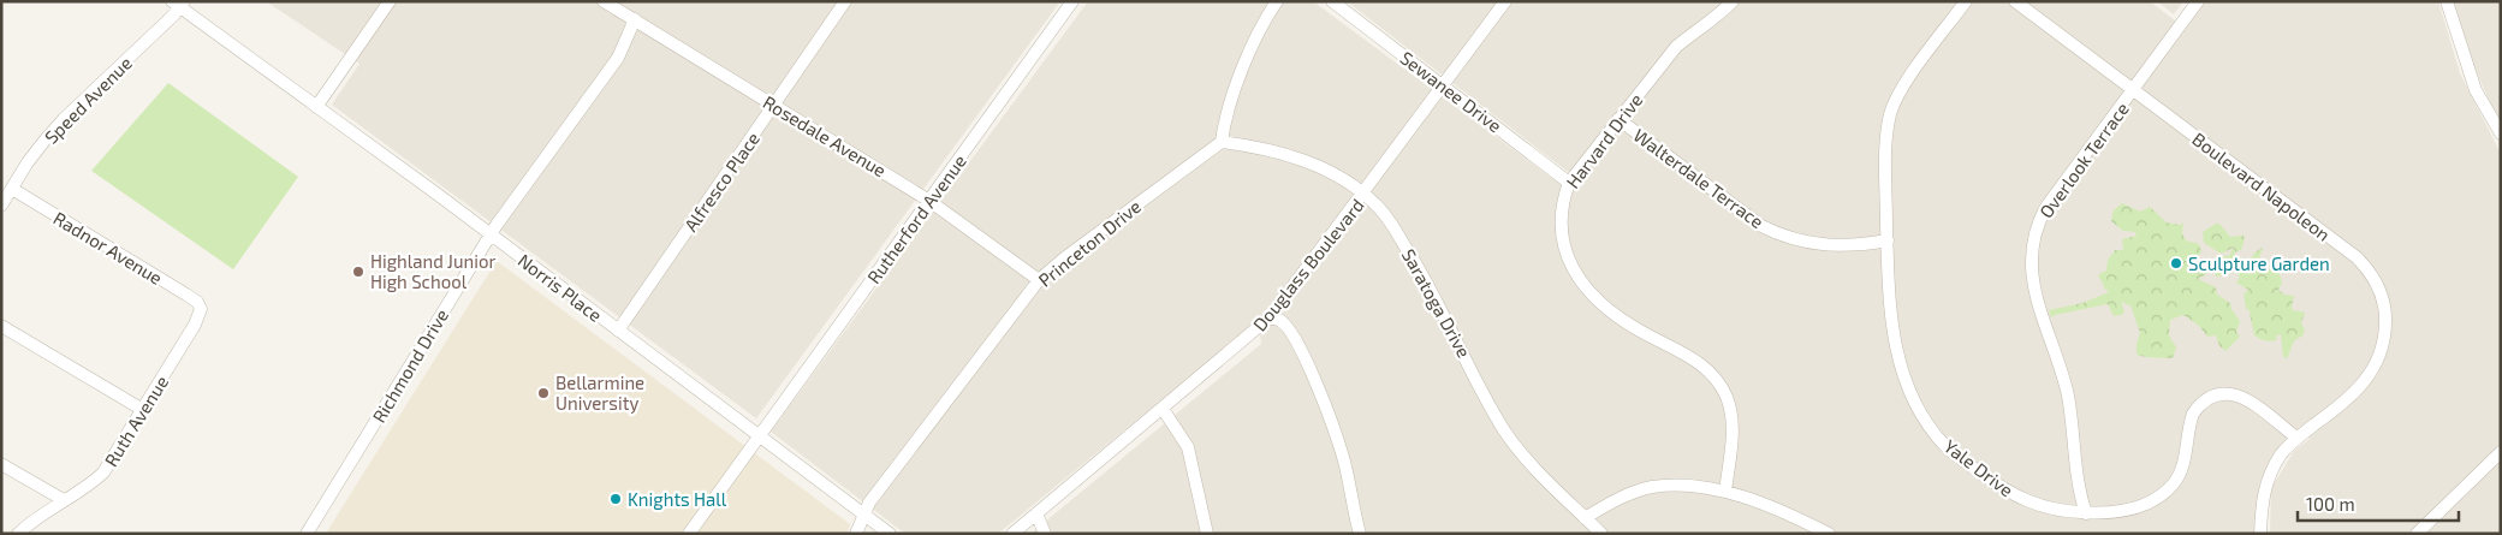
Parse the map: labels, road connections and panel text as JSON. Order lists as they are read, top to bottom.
{
  "streets": {
    "street": [
      "Sewanee Drive",
      "Speed Avenue",
      "Rosedale Avenue",
      "Harvard Drive",
      "Overlook Terrace",
      "Walterdale Terrace",
      "Alfresco Place",
      "Boulevard Napoleon",
      "Rutherford Avenue",
      "Princeton Drive",
      "Radnor Avenue",
      "Douglass Boulevard",
      "Norris Place",
      "Saratoga Drive",
      "Richmond Drive",
      "Ruth Avenue",
      "Yale Drive"
    ]
  },
  "crossings": [
    ["Sewanee Drive", "Harvard Drive"],
    ["Sewanee Drive", "Douglass Boulevard"],
    ["Speed Avenue", "Radnor Avenue"],
    ["Speed Avenue", "Norris Place"],
    ["Rosedale Avenue", "Alfresco Place"],
    ["Rosedale Avenue", "Rutherford Avenue"],
    ["Rosedale Avenue", "Princeton Drive"],
    ["Rosedale Avenue", "Richmond Drive"],
    ["Harvard Drive", "Walterdale Terrace"],
    ["Overlook Terrace", "Boulevard Napoleon"],
    ["Overlook Terrace", "Yale Drive"],
    ["Walterdale Terrace", "Yale Drive"],
    ["Alfresco Place", "Norris Place"],
    ["Boulevard Napoleon", "Yale Drive"],
    ["Rutherford Avenue", "Norris Place"],
    ["Princeton Drive", "Norris Place"],
    ["Princeton Drive", "Saratoga Drive"],
    ["Radnor Avenue", "Ruth Avenue"],
    ["Douglass Boulevard", "Saratoga Drive"],
    ["Norris Place", "Richmond Drive"]
  ],
  "places": [
    "Sculpture Garden",
    "Highland Junior High School",
    "Bellarmine University",
    "Knights Hall"
  ],
  "scale_bar": "100 m"
}
